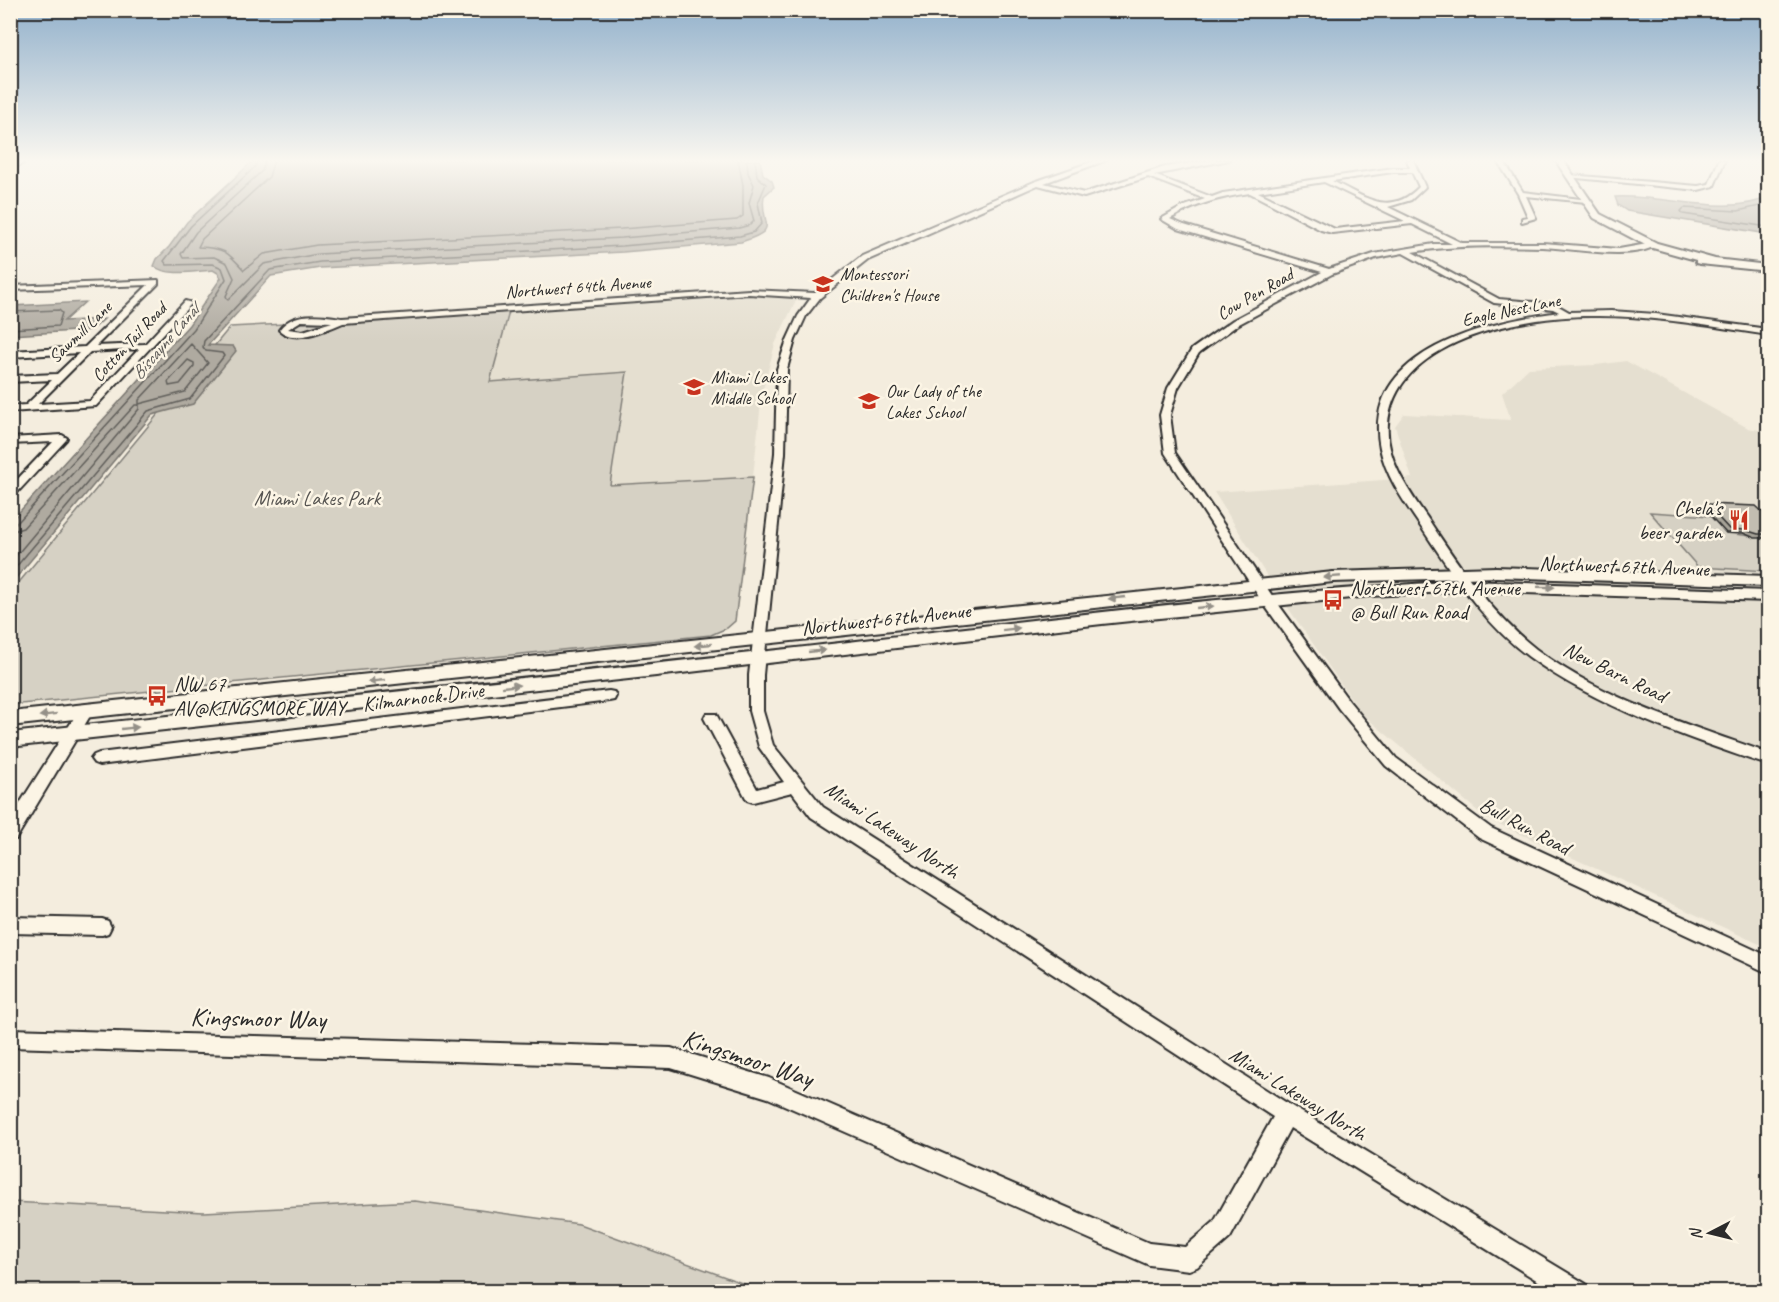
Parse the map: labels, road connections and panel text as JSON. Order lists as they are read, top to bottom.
{
  "streets": {
    "main road": ["Northwest 67th Avenue"],
    "street": [
      "Northwest 64th Avenue",
      "Cow Pen Road",
      "Eagle Nest Lane",
      "Sawmill Lane",
      "Cotton Tail Road",
      "New Barn Road",
      "Kilmarnock Drive",
      "Bull Run Road",
      "Miami Lakeway North",
      "Kingsmoor Way"
    ]
  },
  "crossings": [
    ["Northwest 64th Avenue", "Miami Lakeway North"],
    ["Cow Pen Road", "Northwest 67th Avenue"],
    ["Cow Pen Road", "Bull Run Road"],
    ["Eagle Nest Lane", "Northwest 67th Avenue"],
    ["Eagle Nest Lane", "New Barn Road"],
    ["Sawmill Lane", "Cotton Tail Road"],
    ["Northwest 67th Avenue", "New Barn Road"],
    ["Northwest 67th Avenue", "Bull Run Road"],
    ["Northwest 67th Avenue", "Miami Lakeway North"],
    ["Miami Lakeway North", "Kingsmoor Way"]
  ],
  "water": ["Biscayne Canal"],
  "parks": ["Miami Lakes Park"],
  "places": {
    "school or university": ["Montessori Children's House", "Miami Lakes Middle School", "Our Lady of the Lakes School"],
    "restaurant": ["Chela's beer garden"],
    "bus stop": ["Northwest 67th Avenue @ Bull Run Road", "NW 67 AV@KINGSMORE WAY"]
  },
  "north": "left"
}
